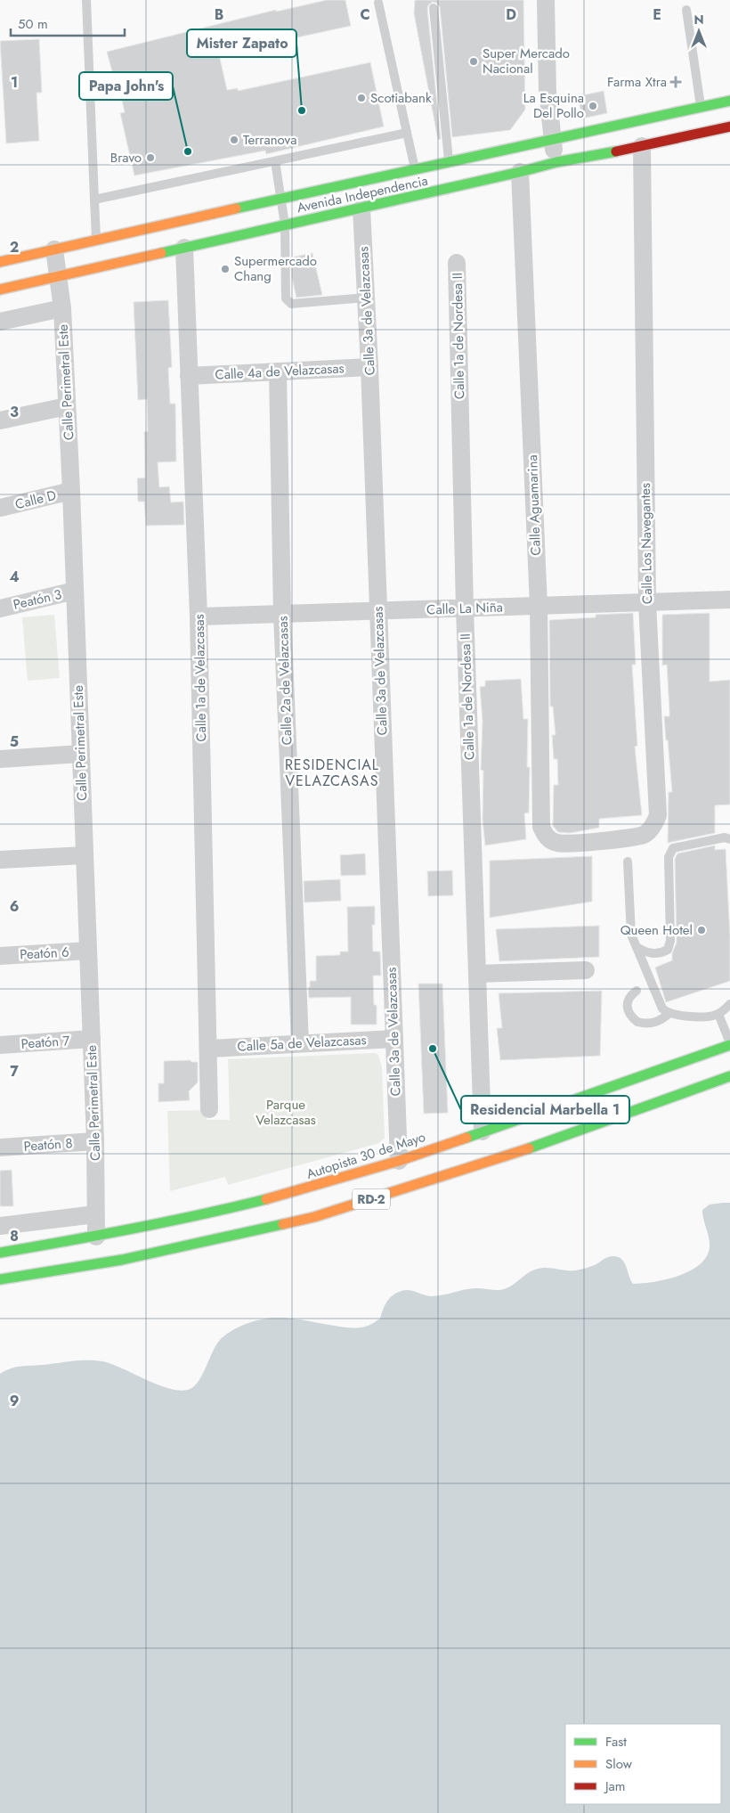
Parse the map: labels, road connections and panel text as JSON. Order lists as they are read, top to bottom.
{
  "streets": {
    "main road": ["Avenida Independencia", "Autopista 30 de Mayo", "RD-2"],
    "street": [
      "Calle 3a de Velazcasas",
      "Calle 1a de Nordesa II",
      "Calle 4a de Velazcasas",
      "Calle Perimetral Este",
      "Calle D",
      "Calle Aguamarina",
      "Calle Los Navegantes",
      "Peatón 3",
      "Calle La Niña",
      "Calle 1a de Velazcasas",
      "Calle 2a de Velazcasas",
      "Peatón 6",
      "Peatón 7",
      "Calle 5a de Velazcasas",
      "Peatón 8"
    ]
  },
  "crossings": [
    ["Avenida Independencia", "Calle 3a de Velazcasas"],
    ["Avenida Independencia", "Calle Perimetral Este"],
    ["Avenida Independencia", "Calle Aguamarina"],
    ["Avenida Independencia", "Calle Los Navegantes"],
    ["Avenida Independencia", "Calle 1a de Velazcasas"],
    ["Calle 3a de Velazcasas", "Calle 4a de Velazcasas"],
    ["Calle 3a de Velazcasas", "Calle La Niña"],
    ["Calle 3a de Velazcasas", "Calle 5a de Velazcasas"],
    ["Calle 3a de Velazcasas", "Autopista 30 de Mayo"],
    ["Calle 1a de Nordesa II", "Calle La Niña"],
    ["Calle 1a de Nordesa II", "Autopista 30 de Mayo"],
    ["Calle 4a de Velazcasas", "Calle 1a de Velazcasas"],
    ["Calle 4a de Velazcasas", "Calle 2a de Velazcasas"],
    ["Calle Perimetral Este", "Calle D"],
    ["Calle Perimetral Este", "Peatón 3"],
    ["Calle Perimetral Este", "Peatón 6"],
    ["Calle Perimetral Este", "Peatón 7"],
    ["Calle Perimetral Este", "Peatón 8"],
    ["Calle Perimetral Este", "Autopista 30 de Mayo"],
    ["Calle Aguamarina", "Calle Los Navegantes"],
    ["Calle Aguamarina", "Calle La Niña"],
    ["Calle Los Navegantes", "Calle La Niña"],
    ["Calle La Niña", "Calle 1a de Velazcasas"],
    ["Calle La Niña", "Calle 2a de Velazcasas"],
    ["Calle 1a de Velazcasas", "Calle 5a de Velazcasas"],
    ["Calle 2a de Velazcasas", "Calle 5a de Velazcasas"]
  ],
  "districts": ["RESIDENCIAL VELAZCASAS"],
  "parks": ["Parque Velazcasas"],
  "places": {
    "other": [
      "Super Mercado Nacional",
      "Scotiabank",
      "La Esquina Del Pollo",
      "Mister Zapato",
      "Terranova",
      "Papa John's",
      "Bravo",
      "Supermercado Chang",
      "Queen Hotel",
      "Residencial Marbella 1"
    ],
    "health": ["Farma Xtra"]
  },
  "legend": ["Fast", "Slow", "Jam"],
  "scale_bar": "50 m",
  "north": "top",
  "grid": {
    "columns": [
      "B",
      "C",
      "D",
      "E"
    ],
    "rows": [
      "1",
      "2",
      "3",
      "4",
      "5",
      "6",
      "7",
      "8",
      "9"
    ]
  }
}
